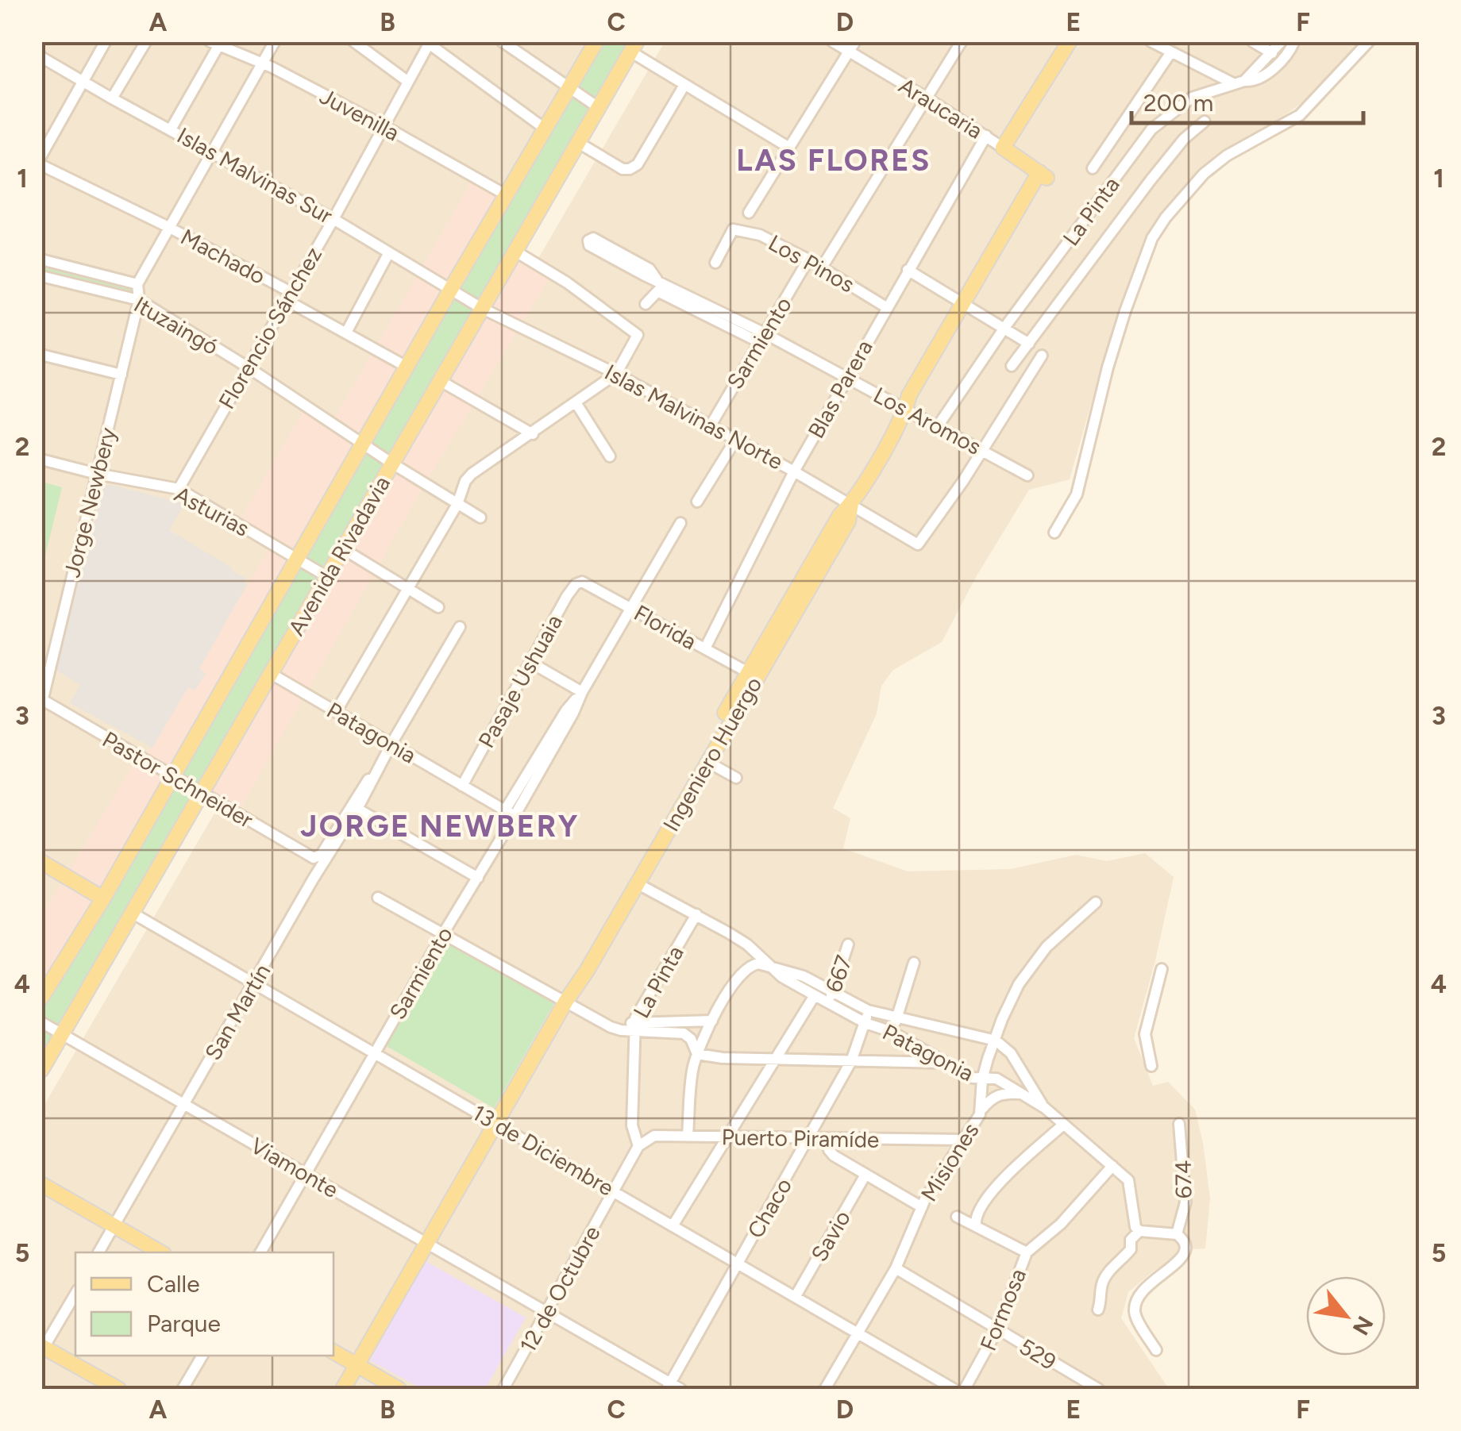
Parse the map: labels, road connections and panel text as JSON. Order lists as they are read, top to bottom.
{
  "streets": {
    "main road": ["Araucaria", "Avenida Rivadavia", "Ingeniero Huergo"],
    "street": [
      "Juvenilla",
      "Islas Malvinas Sur",
      "La Pinta",
      "Machado",
      "Los Pinos",
      "Ituzaingó",
      "Florencio Sánchez",
      "Sarmiento",
      "Blas Parera",
      "Islas Malvinas Norte",
      "Los Aromos",
      "Jorge Newbery",
      "Asturias",
      "Florida",
      "Pasaje Ushuaia",
      "Patagonia",
      "Pastor Schneider",
      "667",
      "San Martín",
      "Puerto Piramíde",
      "13 de Diciembre",
      "Misiones",
      "Viamonte",
      "674",
      "Chaco",
      "Savio",
      "12 de Octubre",
      "Formosa",
      "529"
    ]
  },
  "crossings": [
    ["Araucaria", "Blas Parera"],
    ["Araucaria", "Ingeniero Huergo"],
    ["Juvenilla", "Florencio Sánchez"],
    ["Juvenilla", "Avenida Rivadavia"],
    ["Islas Malvinas Sur", "Florencio Sánchez"],
    ["Islas Malvinas Sur", "Islas Malvinas Norte"],
    ["Islas Malvinas Sur", "Avenida Rivadavia"],
    ["La Pinta", "Los Aromos"],
    ["La Pinta", "Patagonia"],
    ["La Pinta", "Puerto Piramíde"],
    ["La Pinta", "12 de Octubre"],
    ["Machado", "Florencio Sánchez"],
    ["Machado", "Avenida Rivadavia"],
    ["Los Pinos", "Sarmiento"],
    ["Los Pinos", "Blas Parera"],
    ["Ituzaingó", "Florencio Sánchez"],
    ["Ituzaingó", "Jorge Newbery"],
    ["Ituzaingó", "Avenida Rivadavia"],
    ["Florencio Sánchez", "Asturias"],
    ["Sarmiento", "Islas Malvinas Norte"],
    ["Sarmiento", "Los Aromos"],
    ["Sarmiento", "Florida"],
    ["Sarmiento", "Patagonia"],
    ["Sarmiento", "13 de Diciembre"],
    ["Sarmiento", "Viamonte"],
    ["Blas Parera", "Islas Malvinas Norte"],
    ["Blas Parera", "Los Aromos"],
    ["Blas Parera", "Florida"],
    ["Islas Malvinas Norte", "Los Aromos"],
    ["Islas Malvinas Norte", "Avenida Rivadavia"],
    ["Islas Malvinas Norte", "Ingeniero Huergo"],
    ["Los Aromos", "Ingeniero Huergo"],
    ["Jorge Newbery", "Asturias"],
    ["Jorge Newbery", "Pastor Schneider"],
    ["Asturias", "Avenida Rivadavia"],
    ["Avenida Rivadavia", "Patagonia"],
    ["Avenida Rivadavia", "Pastor Schneider"],
    ["Avenida Rivadavia", "13 de Diciembre"],
    ["Avenida Rivadavia", "Viamonte"],
    ["Florida", "Pasaje Ushuaia"],
    ["Florida", "Ingeniero Huergo"],
    ["Pasaje Ushuaia", "Patagonia"],
    ["Patagonia", "Ingeniero Huergo"],
    ["Patagonia", "667"],
    ["Patagonia", "San Martín"],
    ["Patagonia", "Misiones"],
    ["Patagonia", "Chaco"],
    ["Patagonia", "Formosa"],
    ["Ingeniero Huergo", "13 de Diciembre"],
    ["Ingeniero Huergo", "Viamonte"],
    ["Pastor Schneider", "San Martín"],
    ["San Martín", "13 de Diciembre"],
    ["San Martín", "Viamonte"],
    ["Puerto Piramíde", "Misiones"],
    ["Puerto Piramíde", "Chaco"],
    ["Puerto Piramíde", "12 de Octubre"],
    ["13 de Diciembre", "Misiones"],
    ["13 de Diciembre", "Chaco"],
    ["13 de Diciembre", "Savio"],
    ["13 de Diciembre", "12 de Octubre"],
    ["Misiones", "529"],
    ["Viamonte", "Chaco"],
    ["Viamonte", "12 de Octubre"],
    ["Formosa", "529"]
  ],
  "districts": ["LAS FLORES", "JORGE NEWBERY"],
  "legend": ["Calle", "Parque"],
  "scale_bar": "200 m",
  "north": "bottom right",
  "grid": {
    "columns": [
      "A",
      "B",
      "C",
      "D",
      "E",
      "F"
    ],
    "rows": [
      "1",
      "2",
      "3",
      "4",
      "5"
    ]
  }
}
